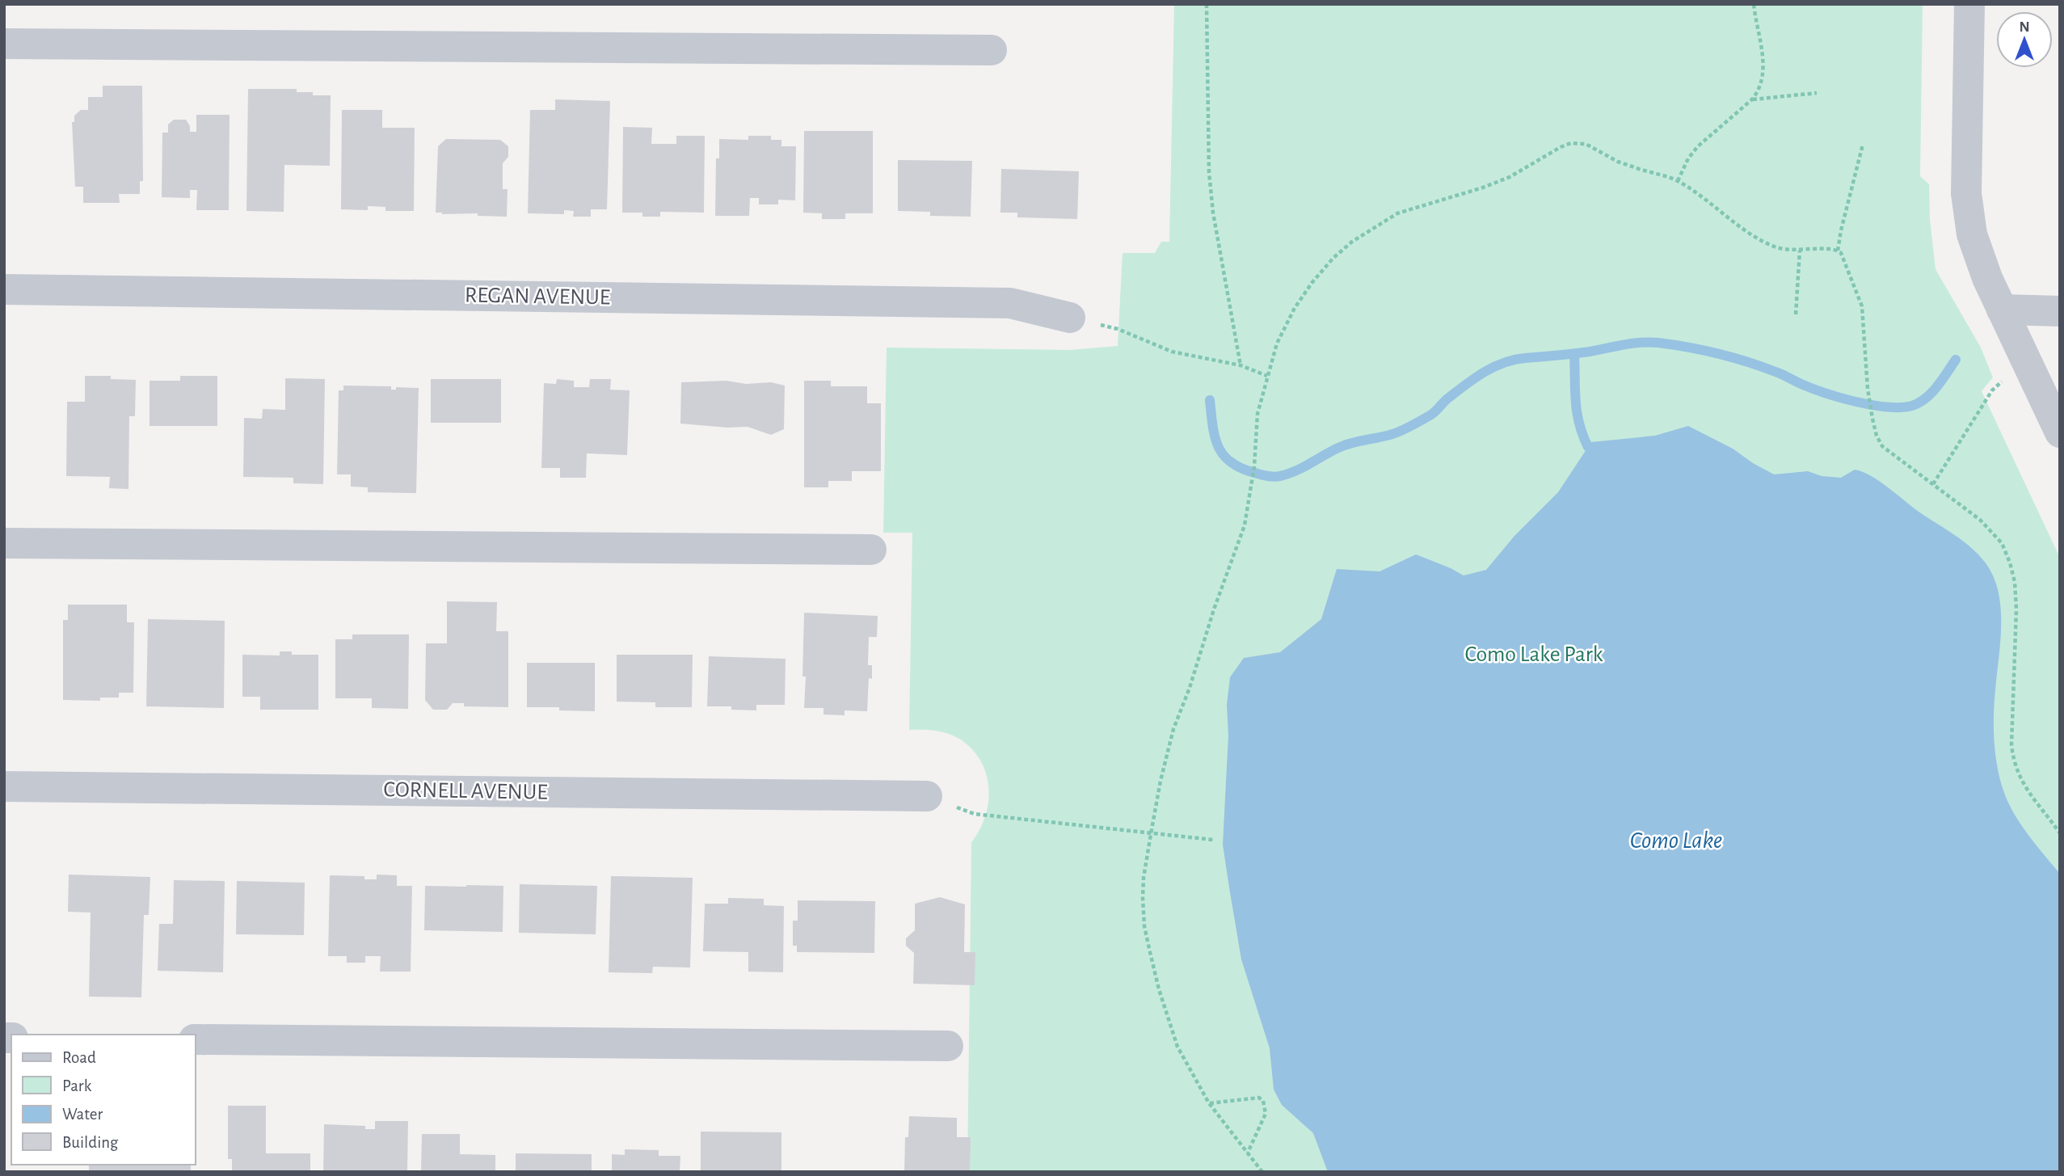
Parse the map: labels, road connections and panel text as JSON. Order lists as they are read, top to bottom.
{
  "streets": {
    "street": ["REGAN AVENUE", "CORNELL AVENUE"]
  },
  "water": ["Como Lake"],
  "parks": ["Como Lake Park"],
  "legend": [
    "Road",
    "Park",
    "Water",
    "Building"
  ],
  "north": "top"
}
